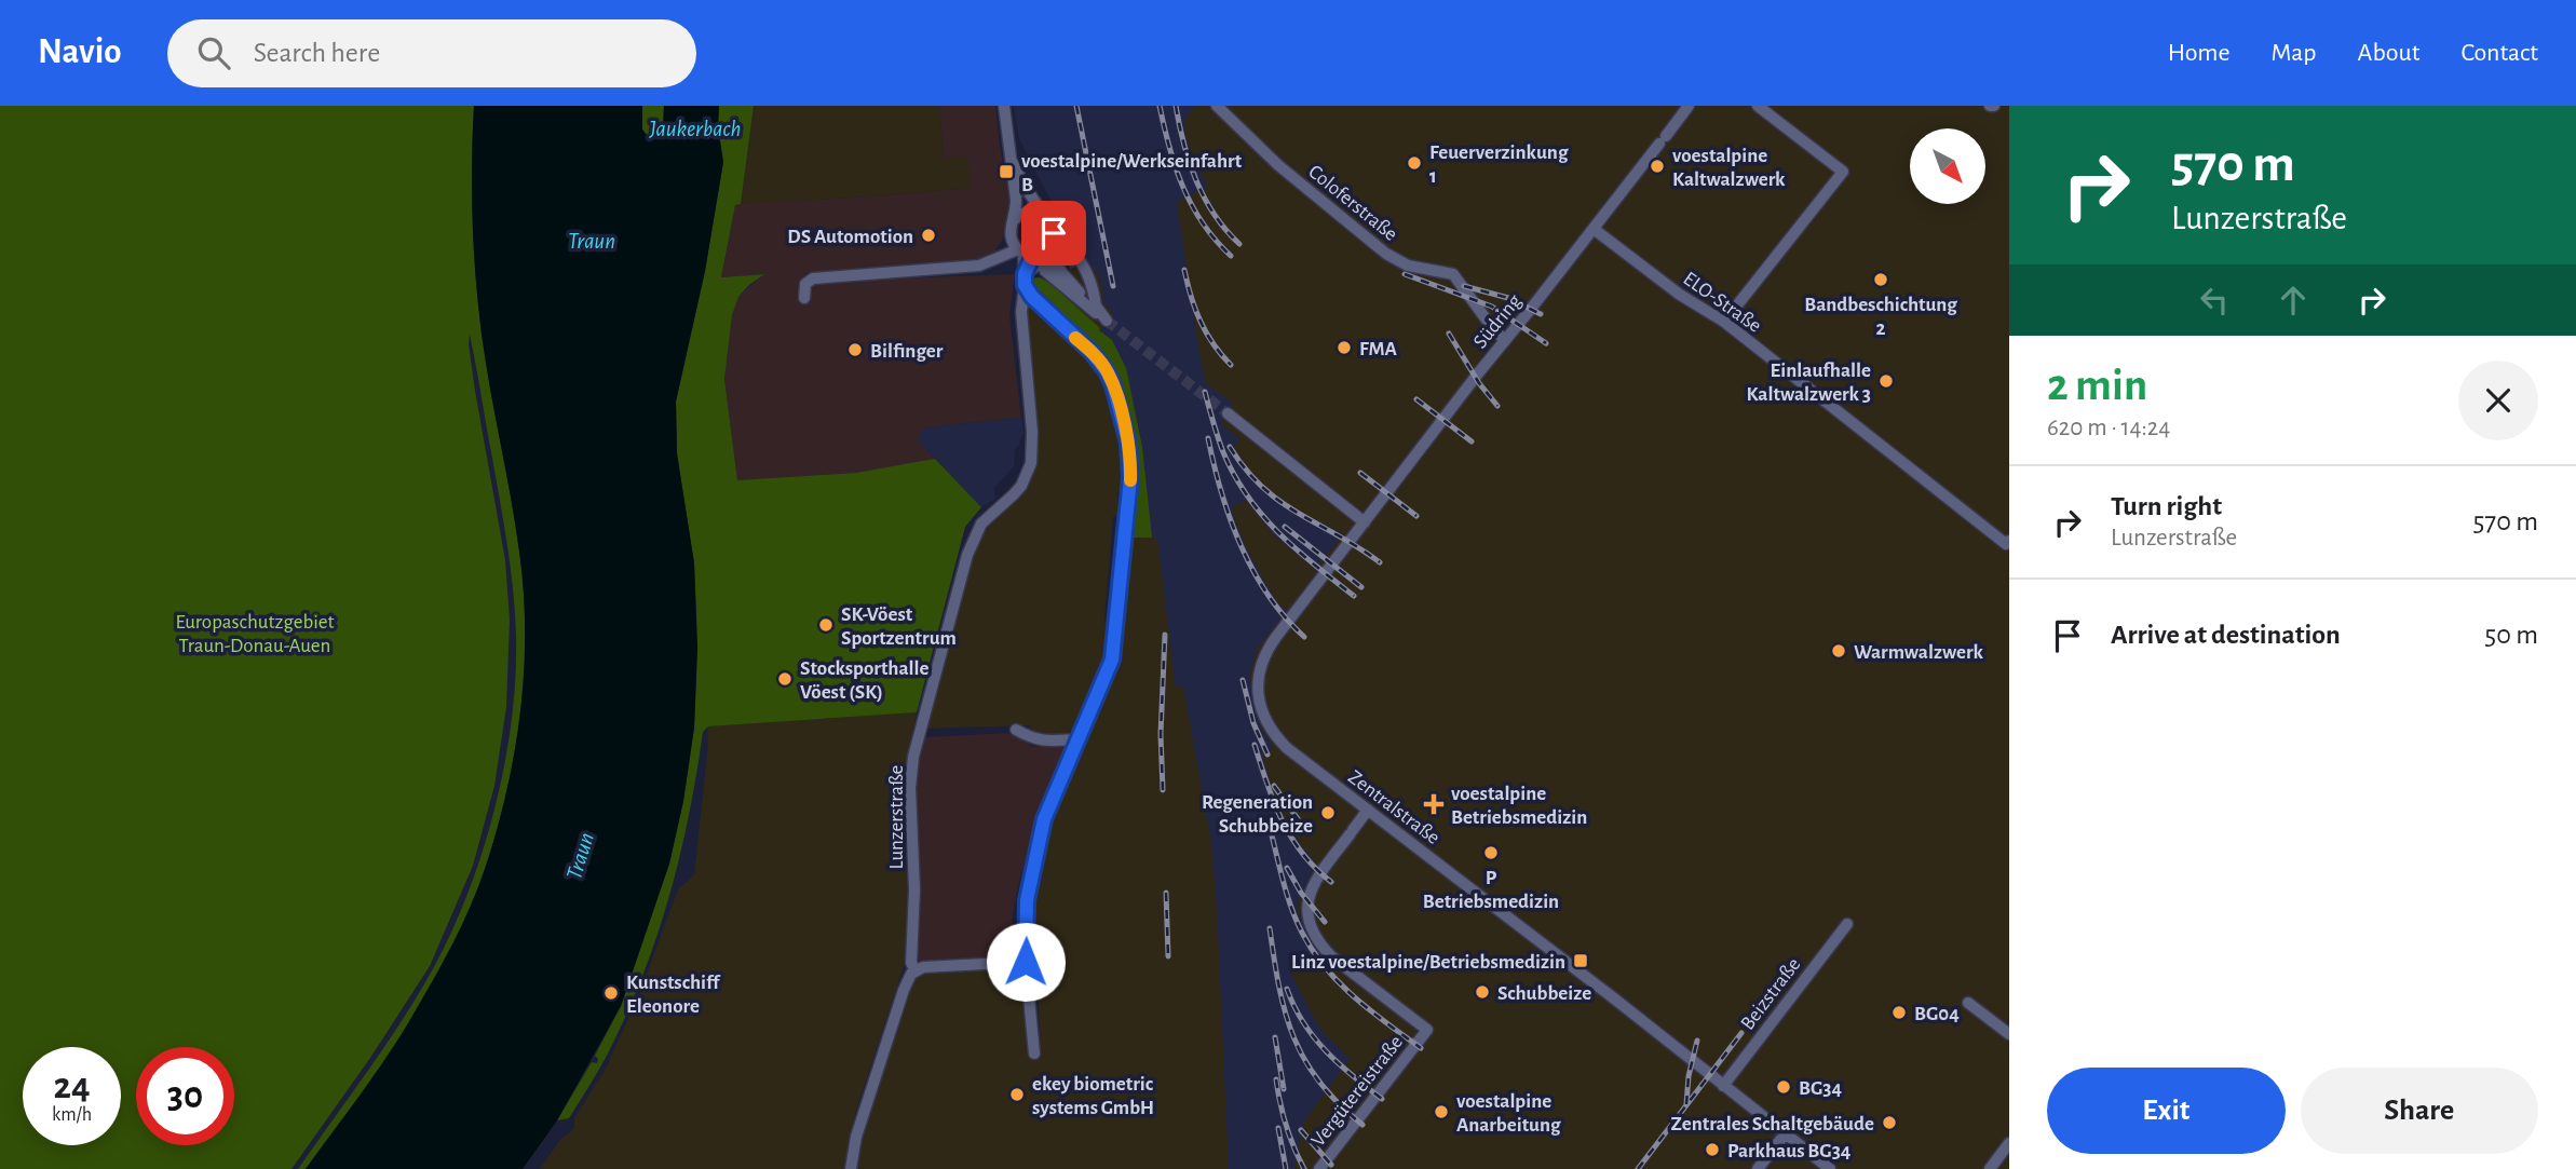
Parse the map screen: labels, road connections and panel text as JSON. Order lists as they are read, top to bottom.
{
  "streets": {
    "street": [
      "Coloferstraße",
      "ELO-Straße",
      "Südring",
      "Zentralstraße",
      "Lunzerstraße",
      "Beizstraße",
      "Vergütereistraße"
    ]
  },
  "crossings": [
    ["Coloferstraße", "Südring"],
    ["ELO-Straße", "Südring"],
    ["Südring", "Zentralstraße"],
    ["Zentralstraße", "Beizstraße"],
    ["Zentralstraße", "Vergütereistraße"]
  ],
  "water": ["Jaukerbach", "Traun"],
  "parks": ["Europaschutzgebiet Traun-Donau-Auen"],
  "places": {
    "other": [
      "Feuerverzinkung 1",
      "voestalpine Kaltwalzwerk",
      "DS Automotion",
      "Bandbeschichtung 2",
      "FMA",
      "Bilfinger",
      "Einlaufhalle Kaltwalzwerk 3",
      "SK-Vöest Sportzentrum",
      "Warmwalzwerk",
      "Stocksporthalle Vöest (SK)",
      "Regeneration Schubbeize",
      "P Betriebsmedizin",
      "Schubbeize",
      "Kunstschiff Eleonore",
      "BG04",
      "BG34",
      "ekey biometric systems GmbH",
      "voestalpine Anarbeitung",
      "Zentrales Schaltgebäude",
      "Parkhaus BG34"
    ],
    "transit": ["voestalpine/Werkseinfahrt B", "Linz voestalpine/Betriebsmedizin"],
    "health": ["voestalpine Betriebsmedizin"]
  },
  "north": "bottom right",
  "page": {
    "header": "Navio",
    "search": "Search here",
    "nav": [
      "Home",
      "Map",
      "About",
      "Contact"
    ],
    "turn": ["570 m", "Lunzerstraße"],
    "heading": ["2 min", "620 m · 14:24"],
    "list": [
      {
        "name": "Turn right",
        "note": "Lunzerstraße",
        "value": "570 m"
      },
      {
        "name": "Arrive at destination",
        "value": "50 m"
      }
    ],
    "speed": "24 km/h",
    "limit": "30",
    "buttons": ["Exit", "Share"]
  }
}
